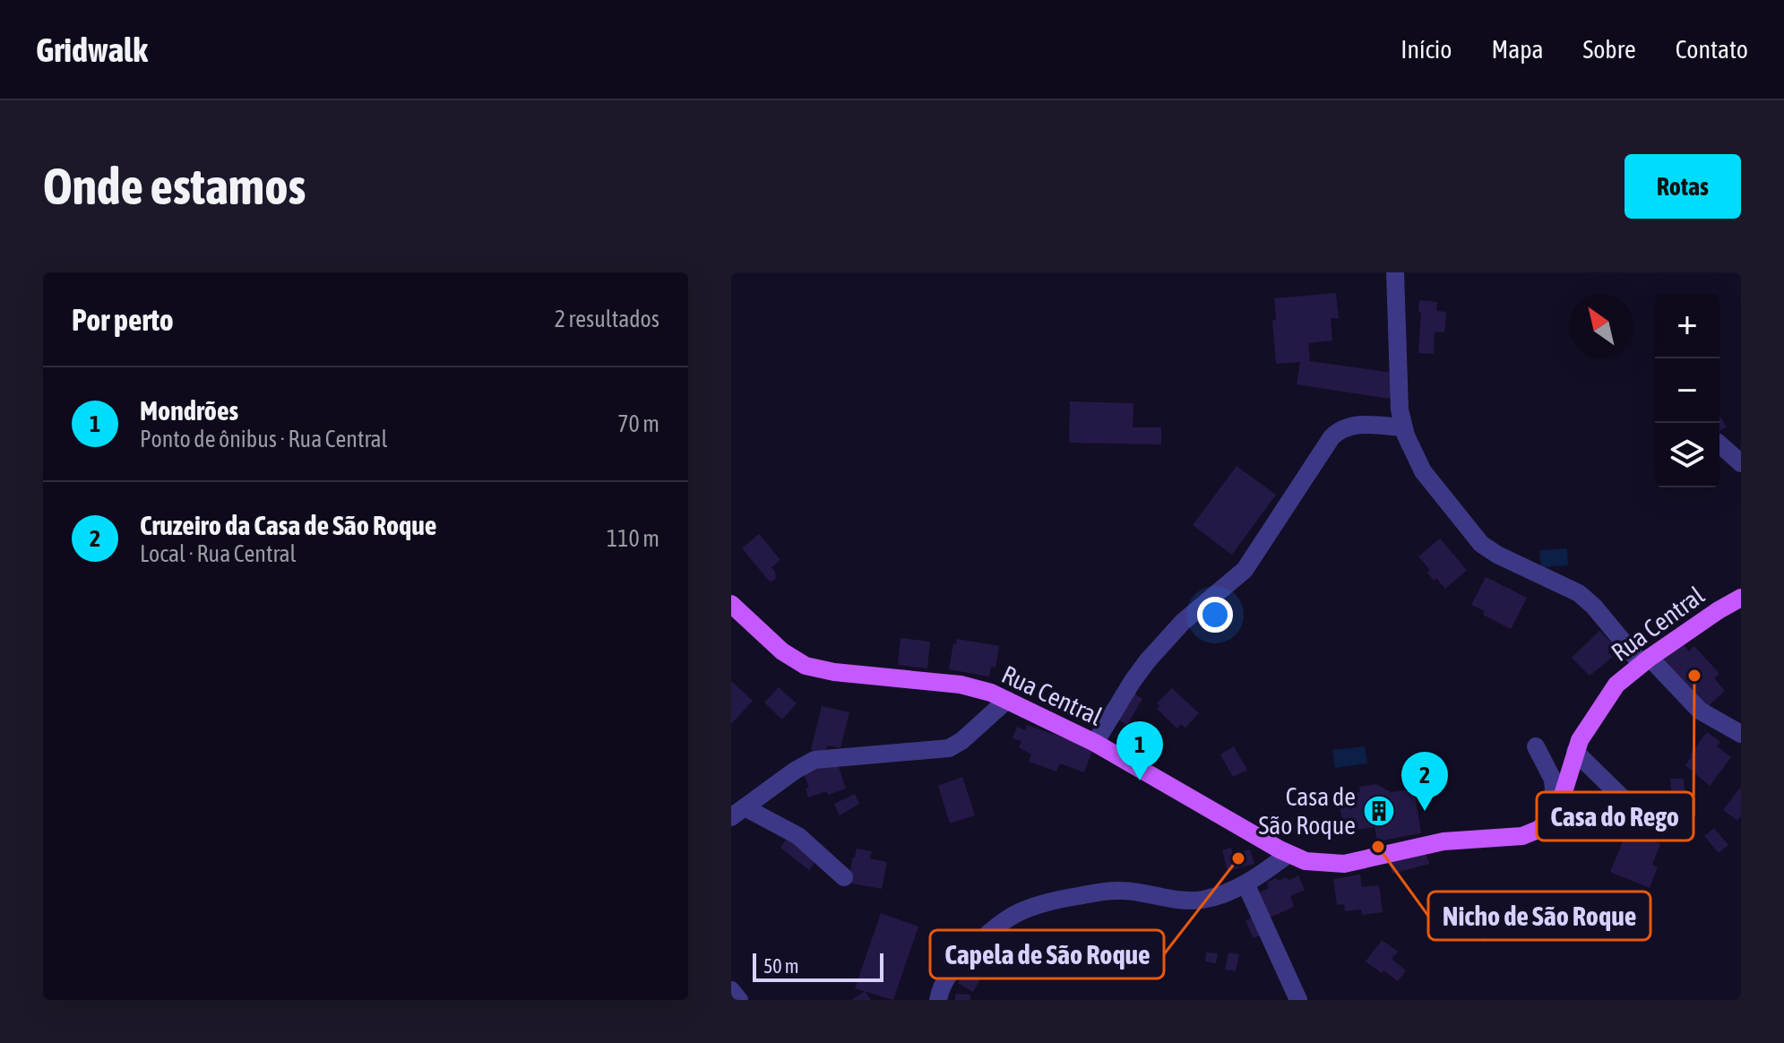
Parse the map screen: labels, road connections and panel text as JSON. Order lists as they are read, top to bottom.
{
  "streets": {
    "main road": ["Rua Central"]
  },
  "places": {
    "other": ["Casa do Rego", "Nicho de São Roque", "Capela de São Roque"],
    "building": ["Casa de São Roque"]
  },
  "scale_bar": "50 m",
  "north": "top left",
  "page": {
    "header": "Gridwalk",
    "nav": [
      "Início",
      "Mapa",
      "Sobre",
      "Contato"
    ],
    "buttons": "Rotas",
    "title": "Onde estamos",
    "heading": ["Por perto", "2 resultados"],
    "map_buttons": ["+", "−"],
    "list": [
      {
        "mark": "1",
        "name": "Mondrões",
        "note": "Ponto de ônibus · Rua Central",
        "value": "70 m"
      },
      {
        "mark": "2",
        "name": "Cruzeiro da Casa de São Roque",
        "note": "Local · Rua Central",
        "value": "110 m"
      }
    ],
    "pins": ["1", "2"],
    "scale": "50 m"
  }
}
